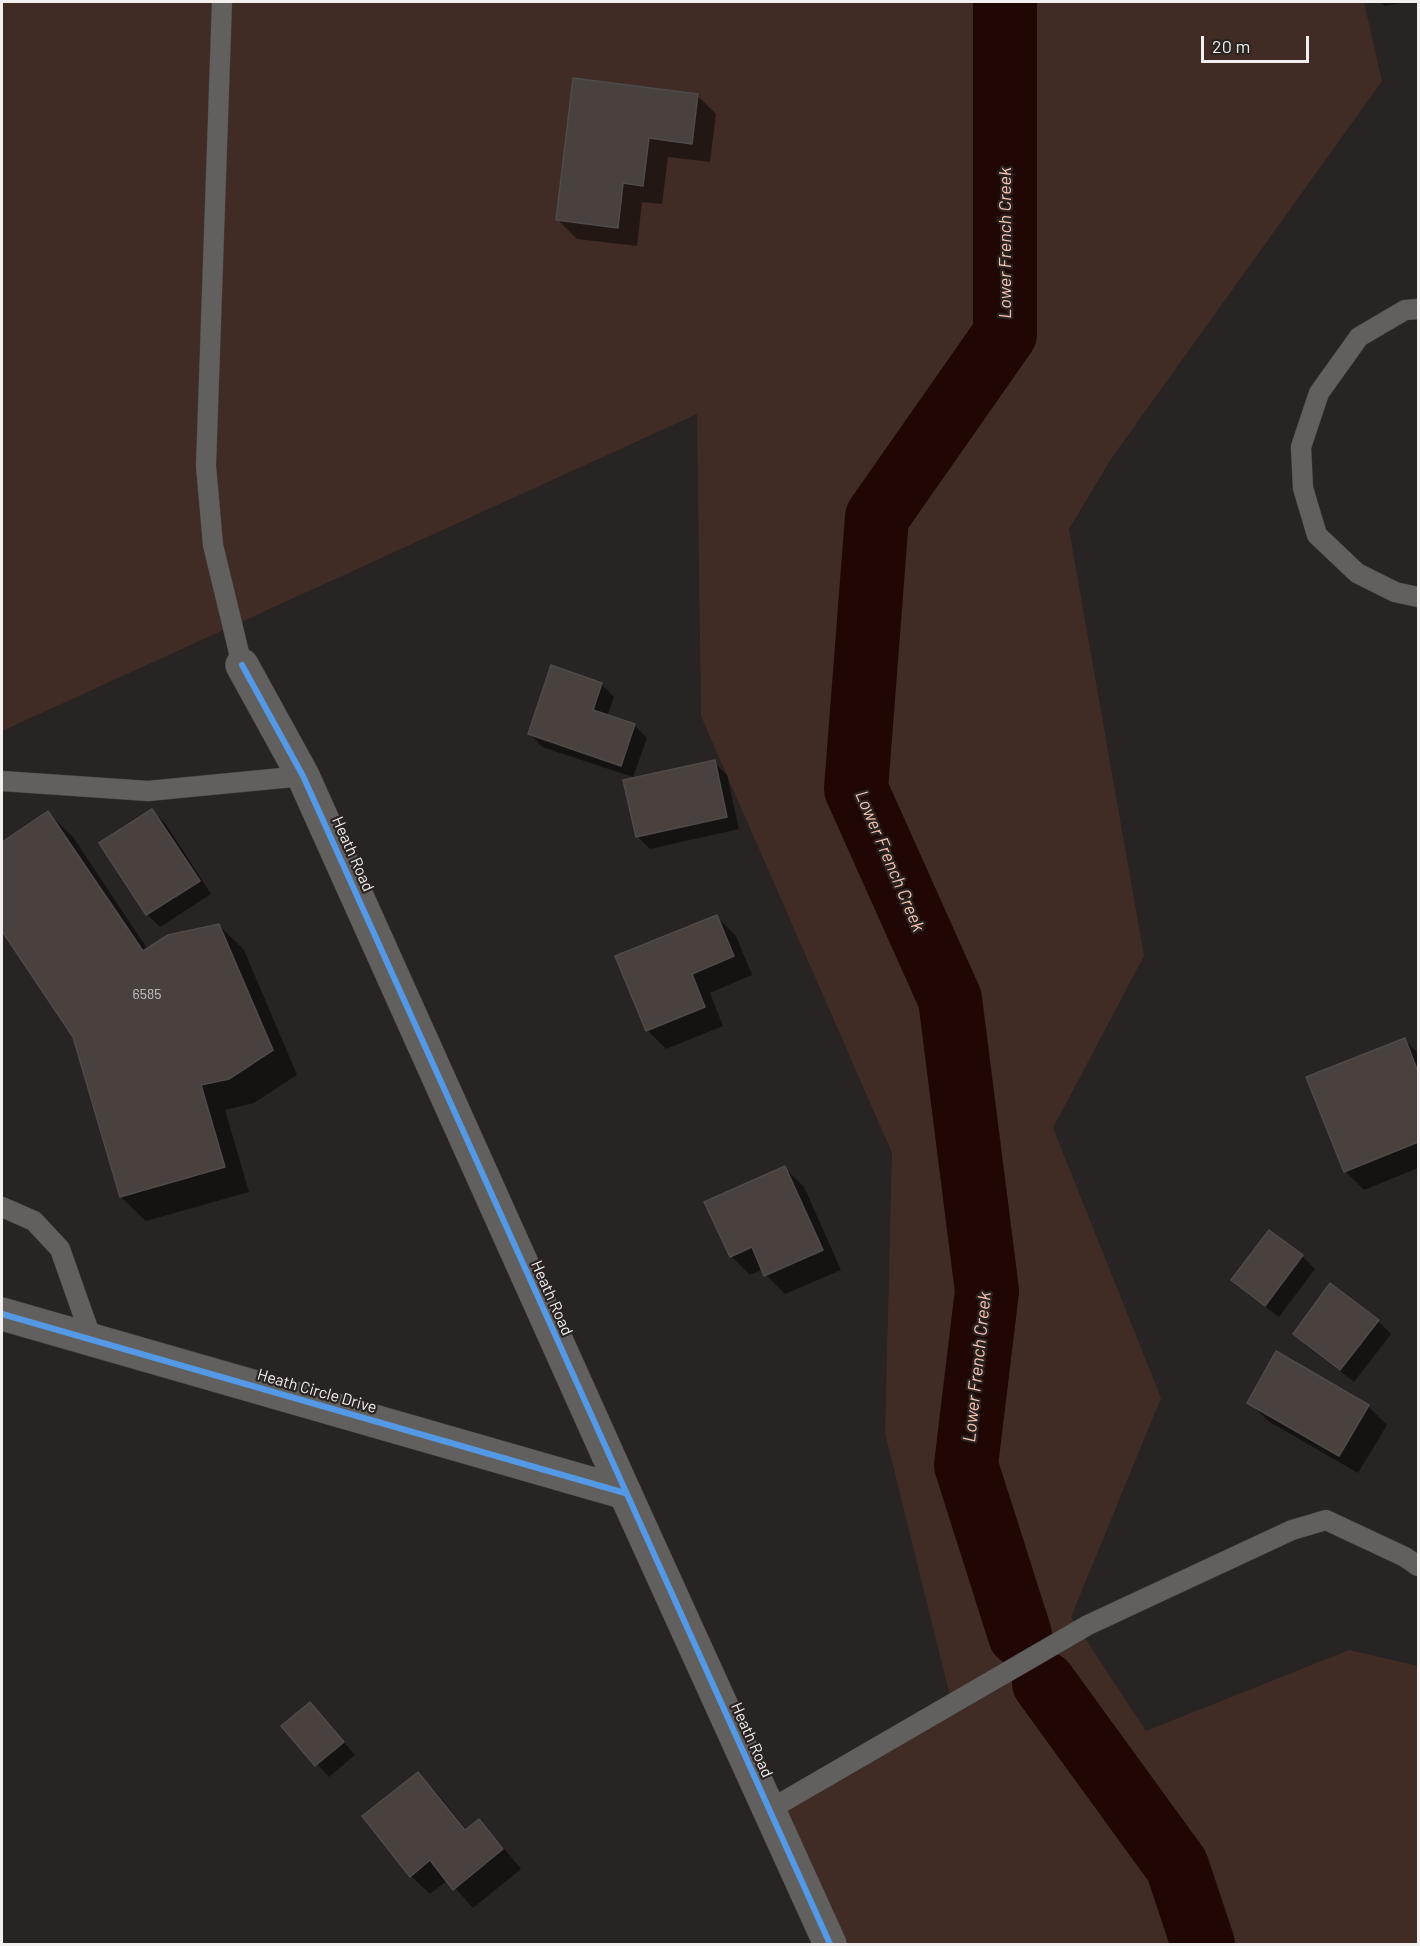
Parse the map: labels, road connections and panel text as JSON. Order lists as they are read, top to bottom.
{
  "streets": {
    "street": ["Heath Road", "Heath Circle Drive"]
  },
  "crossings": [
    ["Heath Road", "Heath Circle Drive"]
  ],
  "water": ["Lower French Creek"],
  "house_numbers": ["6585"],
  "scale_bar": "20 m"
}
